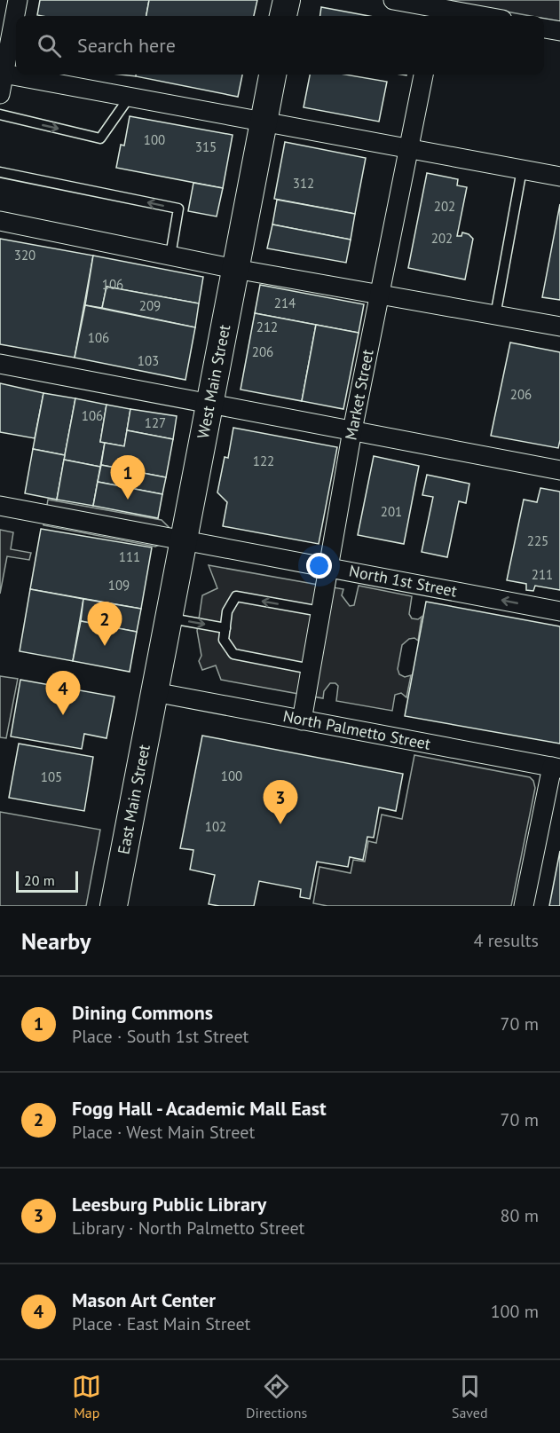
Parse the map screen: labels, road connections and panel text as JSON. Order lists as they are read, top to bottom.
{
  "streets": {
    "main road": ["West Main Street", "East Main Street"],
    "street": ["Market Street", "North 1st Street", "North Palmetto Street"]
  },
  "crossings": [
    ["West Main Street", "North 1st Street"],
    ["West Main Street", "North Palmetto Street"],
    ["West Main Street", "East Main Street"],
    ["Market Street", "North 1st Street"],
    ["Market Street", "North Palmetto Street"],
    ["North Palmetto Street", "East Main Street"]
  ],
  "house_numbers": [
    "100",
    "315",
    "312",
    "202",
    "202",
    "320",
    "106",
    "214",
    "209",
    "212",
    "106",
    "206",
    "103",
    "206",
    "106",
    "127",
    "122",
    "201",
    "225",
    "111",
    "211",
    "109",
    "100",
    "105",
    "102"
  ],
  "scale_bar": "20 m",
  "page": {
    "search": "Search here",
    "pins": [
      "1",
      "2",
      "4",
      "3"
    ],
    "scale": "20 m",
    "heading": ["Nearby", "4 results"],
    "list": [
      {
        "mark": "1",
        "name": "Dining Commons",
        "note": "Place · South 1st Street",
        "value": "70 m"
      },
      {
        "mark": "2",
        "name": "Fogg Hall - Academic Mall East",
        "note": "Place · West Main Street",
        "value": "70 m"
      },
      {
        "mark": "3",
        "name": "Leesburg Public Library",
        "note": "Library · North Palmetto Street",
        "value": "80 m"
      },
      {
        "mark": "4",
        "name": "Mason Art Center",
        "note": "Place · East Main Street",
        "value": "100 m"
      }
    ],
    "nav": ["Map", "Directions", "Saved"]
  }
}
